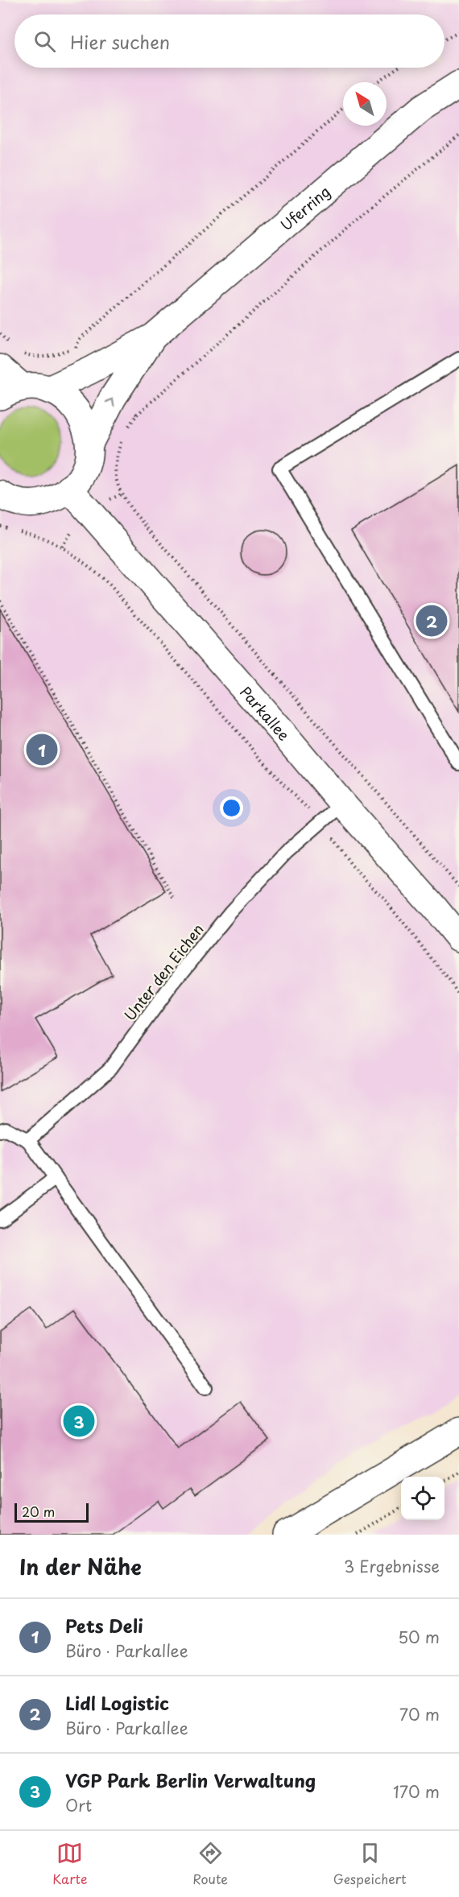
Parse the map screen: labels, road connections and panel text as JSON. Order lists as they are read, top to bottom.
{
  "streets": {
    "street": ["Uferring", "Parkallee"],
    "lane": ["Unter den Eichen"]
  },
  "crossings": [
    ["Parkallee", "Unter den Eichen"]
  ],
  "scale_bar": "20 m",
  "north": "top left",
  "page": {
    "search": "Hier suchen",
    "pins": ["2", "1", "3"],
    "scale": "20 m",
    "heading": ["In der Nähe", "3 Ergebnisse"],
    "list": [
      {
        "mark": "1",
        "name": "Pets Deli",
        "note": "Büro · Parkallee",
        "value": "50 m"
      },
      {
        "mark": "2",
        "name": "Lidl Logistic",
        "note": "Büro · Parkallee",
        "value": "70 m"
      },
      {
        "mark": "3",
        "name": "VGP Park Berlin Verwaltung",
        "note": "Ort",
        "value": "170 m"
      }
    ],
    "nav": ["Karte", "Route", "Gespeichert"]
  }
}
